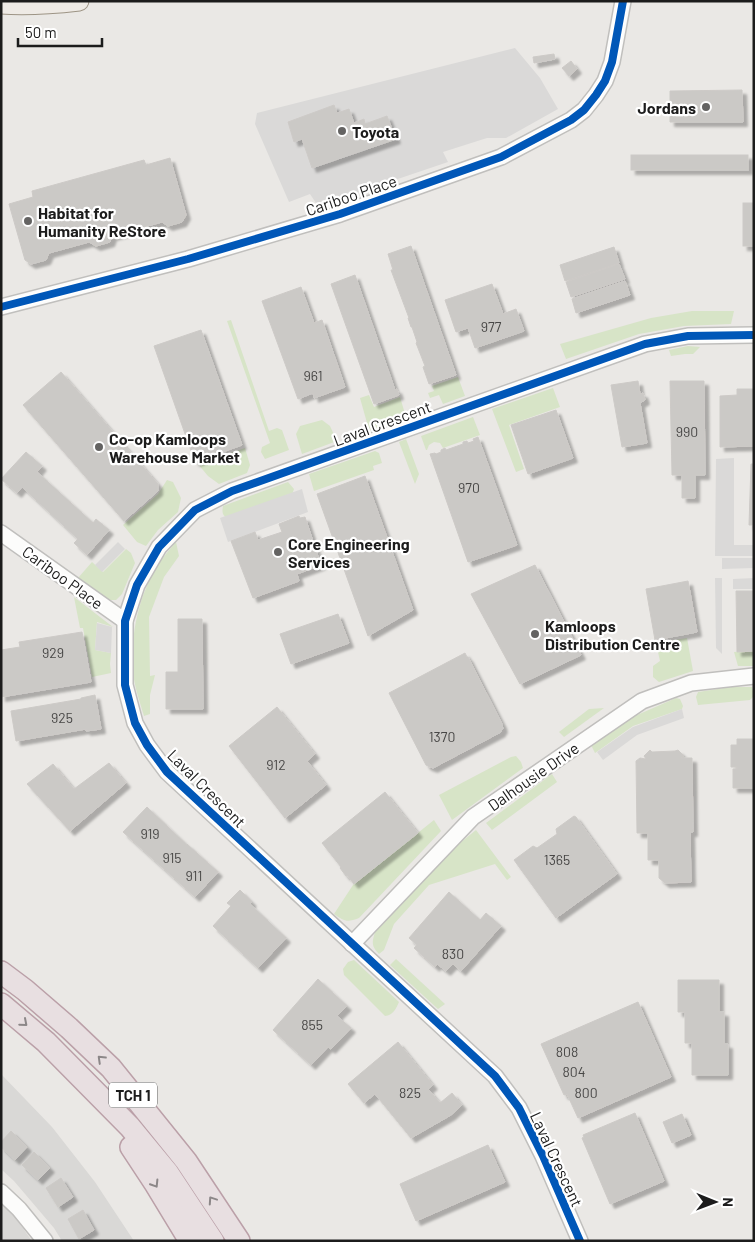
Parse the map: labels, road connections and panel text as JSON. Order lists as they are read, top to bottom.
{
  "streets": {
    "highway": ["TCH 1"],
    "street": ["Cariboo Place", "Laval Crescent", "Dalhousie Drive"]
  },
  "crossings": [
    ["Cariboo Place", "Laval Crescent"],
    ["Laval Crescent", "Dalhousie Drive"]
  ],
  "places": [
    "Jordans",
    "Toyota",
    "Habitat for Humanity ReStore",
    "Co-op Kamloops Warehouse Market",
    "Core Engineering Services",
    "Kamloops Distribution Centre"
  ],
  "house_numbers": [
    "977",
    "961",
    "990",
    "970",
    "929",
    "925",
    "1370",
    "912",
    "919",
    "915",
    "1365",
    "911",
    "830",
    "855",
    "808",
    "804",
    "825",
    "800"
  ],
  "scale_bar": "50 m",
  "north": "right"
}
